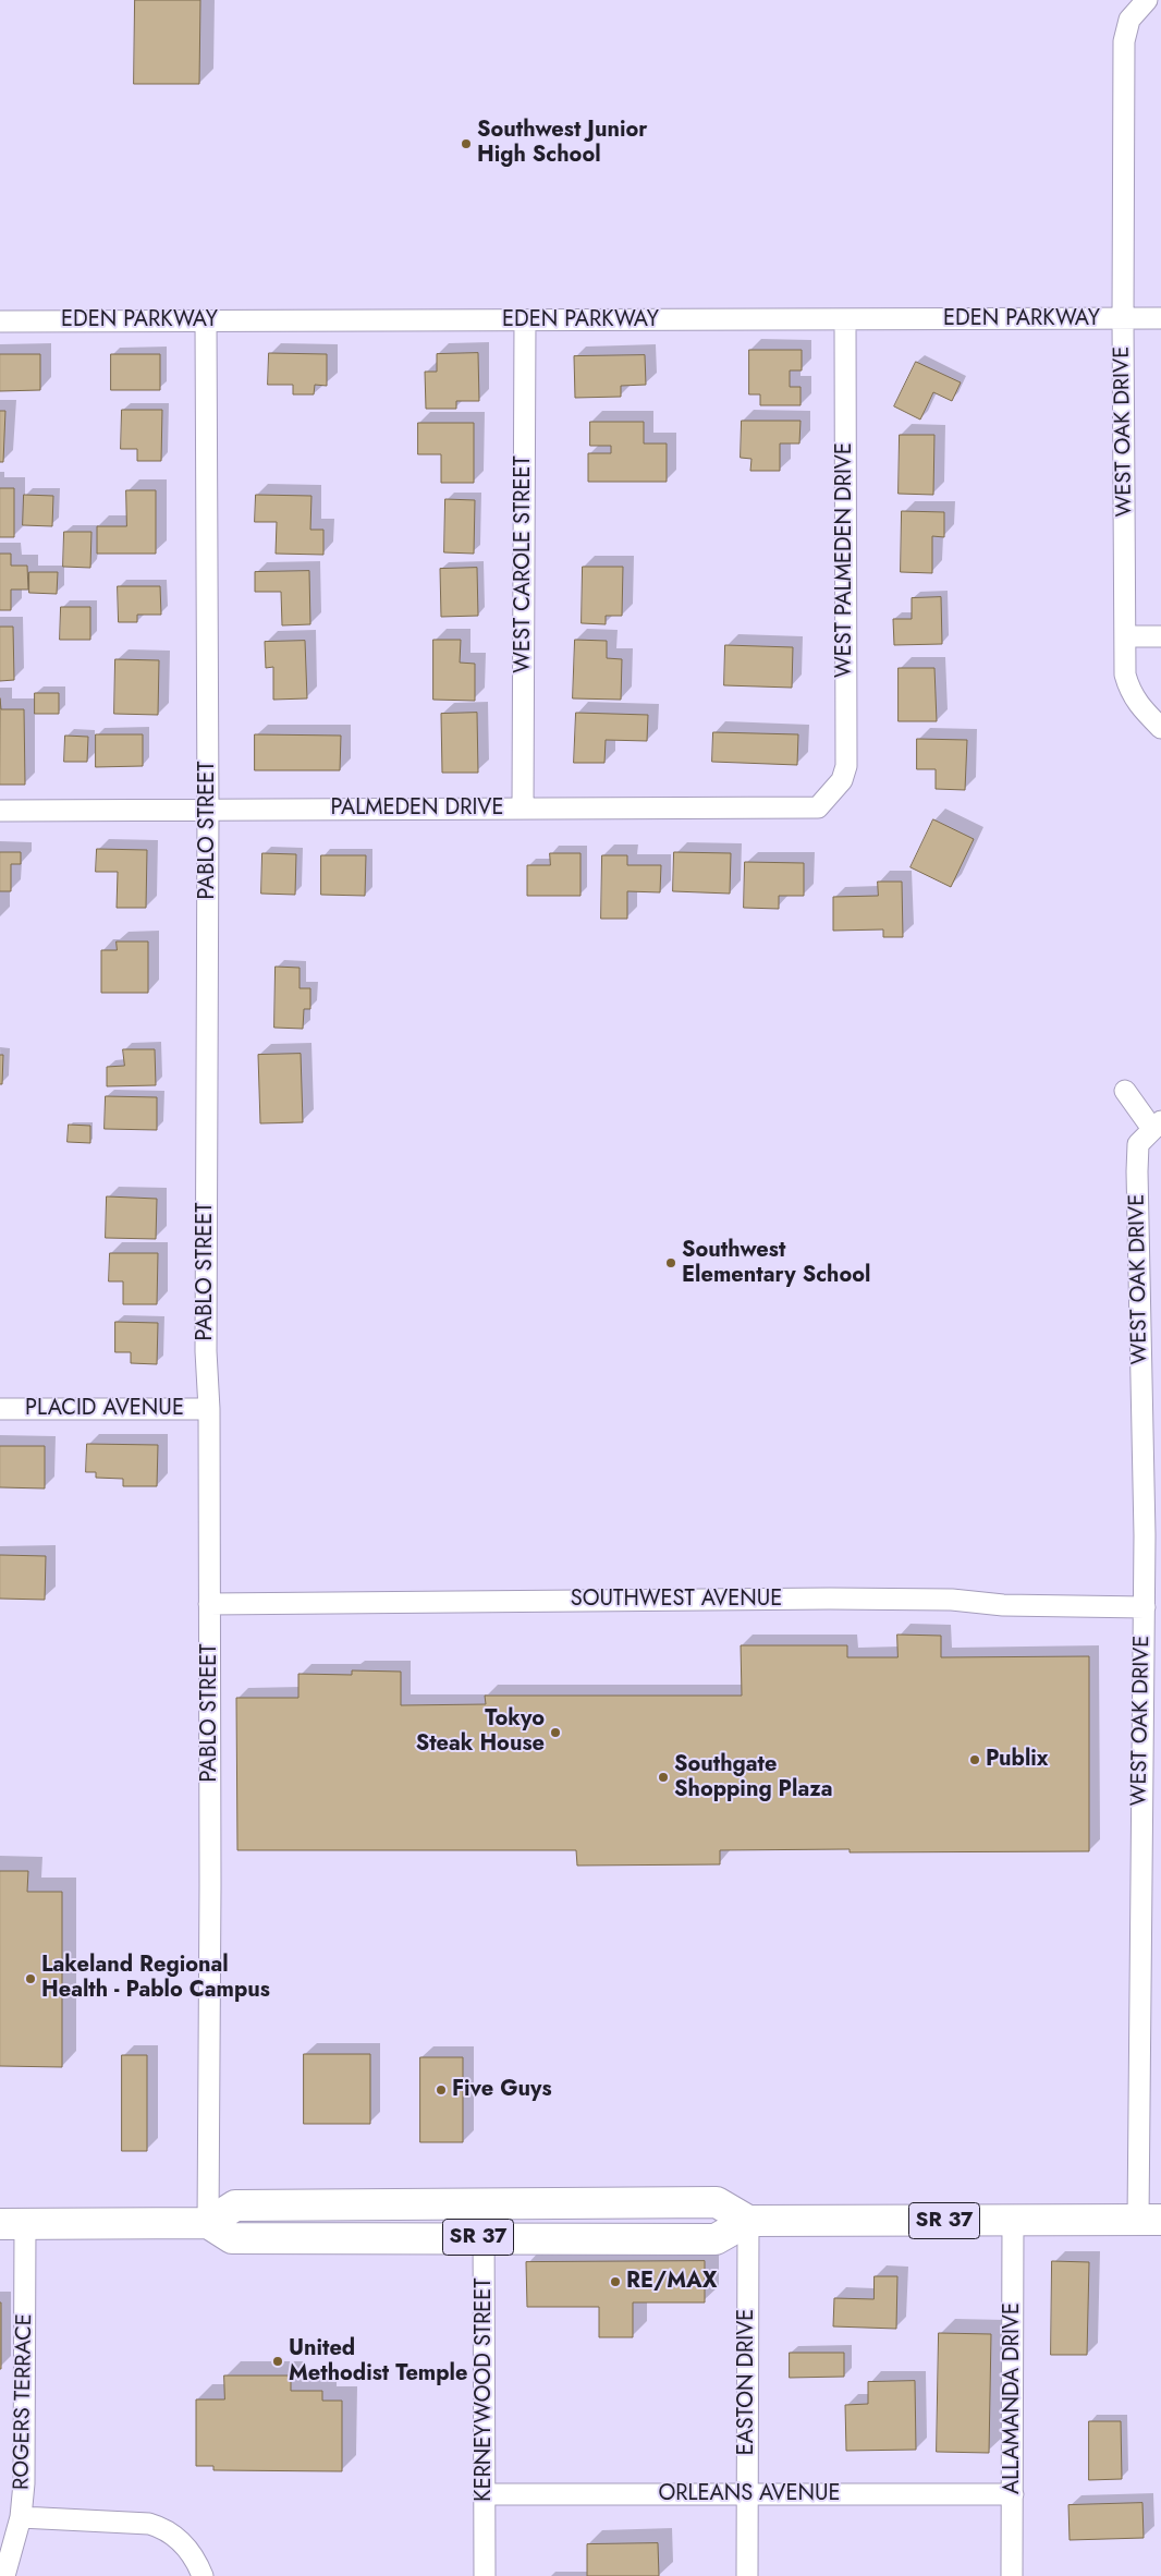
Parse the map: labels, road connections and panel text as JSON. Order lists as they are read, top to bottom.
{
  "streets": {
    "main road": ["SR 37"],
    "street": [
      "EDEN PARKWAY",
      "WEST OAK DRIVE",
      "WEST PALMEDEN DRIVE",
      "WEST CAROLE STREET",
      "PALMEDEN DRIVE",
      "PABLO STREET",
      "PLACID AVENUE",
      "SOUTHWEST AVENUE",
      "EASTON DRIVE",
      "KERNEYWOOD STREET",
      "ALLAMANDA DRIVE",
      "ROGERS TERRACE",
      "ORLEANS AVENUE"
    ]
  },
  "crossings": [
    ["EDEN PARKWAY", "WEST OAK DRIVE"],
    ["EDEN PARKWAY", "WEST PALMEDEN DRIVE"],
    ["EDEN PARKWAY", "WEST CAROLE STREET"],
    ["EDEN PARKWAY", "PABLO STREET"],
    ["WEST OAK DRIVE", "SOUTHWEST AVENUE"],
    ["WEST OAK DRIVE", "SR 37"],
    ["WEST PALMEDEN DRIVE", "PALMEDEN DRIVE"],
    ["WEST CAROLE STREET", "PALMEDEN DRIVE"],
    ["PALMEDEN DRIVE", "PABLO STREET"],
    ["PABLO STREET", "PLACID AVENUE"],
    ["PABLO STREET", "SOUTHWEST AVENUE"],
    ["PABLO STREET", "SR 37"],
    ["SR 37", "EASTON DRIVE"],
    ["SR 37", "KERNEYWOOD STREET"],
    ["SR 37", "ALLAMANDA DRIVE"],
    ["EASTON DRIVE", "ORLEANS AVENUE"],
    ["KERNEYWOOD STREET", "ORLEANS AVENUE"],
    ["ALLAMANDA DRIVE", "ORLEANS AVENUE"]
  ],
  "places": [
    "Southwest Junior High School",
    "Southwest Elementary School",
    "Tokyo Steak House",
    "Publix",
    "Southgate Shopping Plaza",
    "Lakeland Regional Health - Pablo Campus",
    "Five Guys",
    "RE/MAX",
    "United Methodist Temple"
  ]
}
